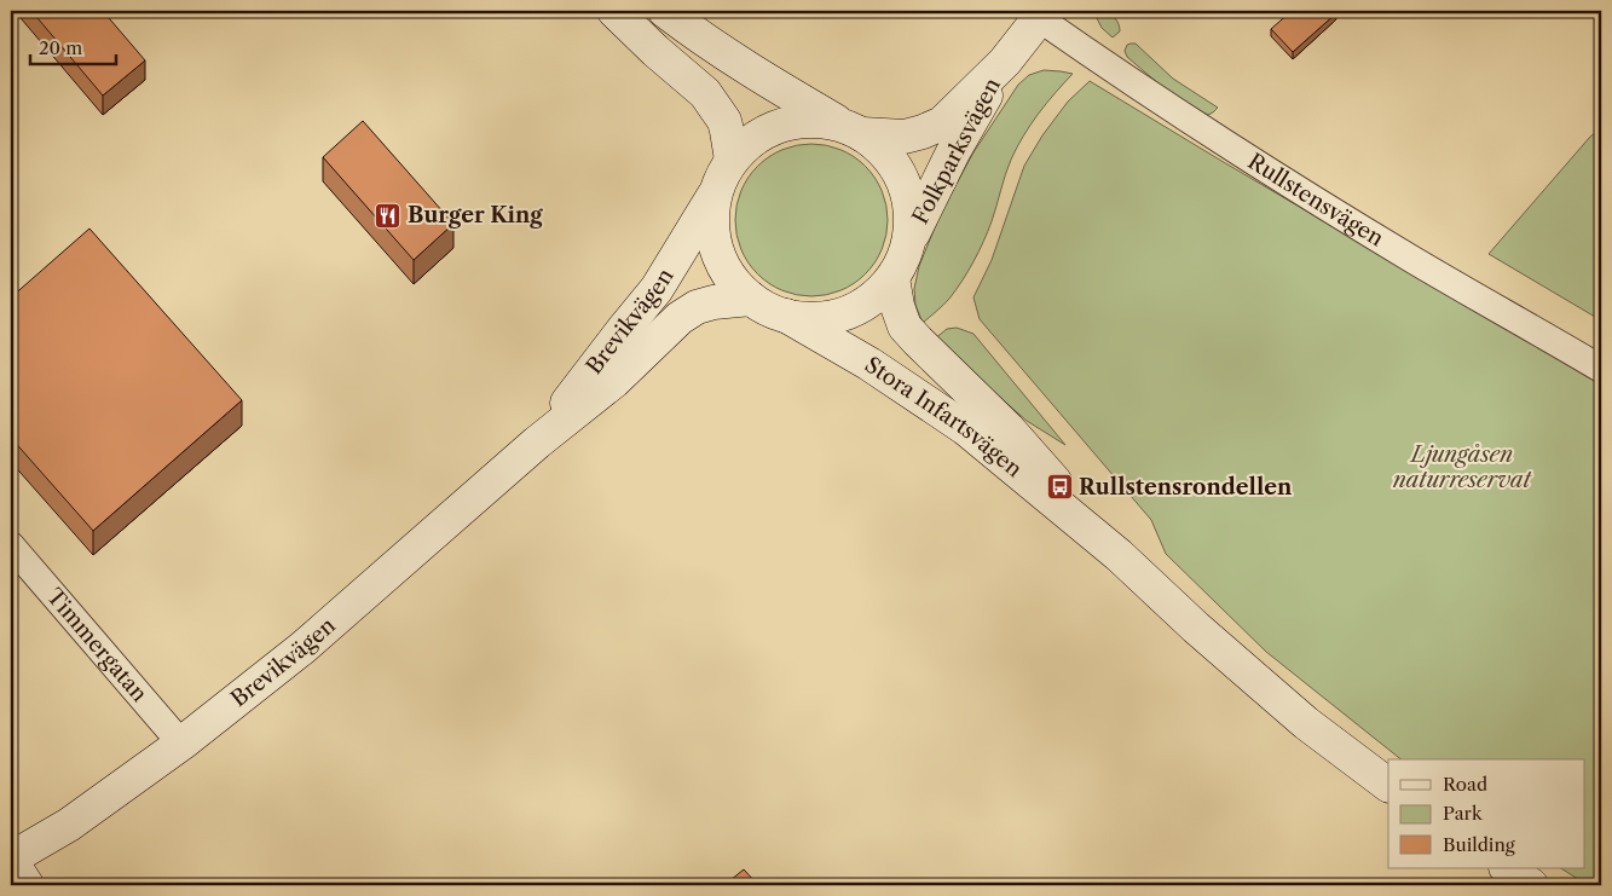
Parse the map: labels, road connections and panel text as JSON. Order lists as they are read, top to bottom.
{
  "streets": {
    "main road": ["Folkparksvägen", "Brevikvägen", "Stora Infartsvägen"],
    "street": ["Rullstensvägen", "Timmergatan"]
  },
  "crossings": [
    ["Folkparksvägen", "Rullstensvägen"],
    ["Folkparksvägen", "Brevikvägen"],
    ["Folkparksvägen", "Stora Infartsvägen"],
    ["Brevikvägen", "Stora Infartsvägen"],
    ["Brevikvägen", "Timmergatan"]
  ],
  "parks": ["Ljungåsen naturreservat"],
  "places": {
    "restaurant": ["Burger King"],
    "bus stop": ["Rullstensrondellen"]
  },
  "legend": ["Road", "Park", "Building"],
  "scale_bar": "20 m"
}
